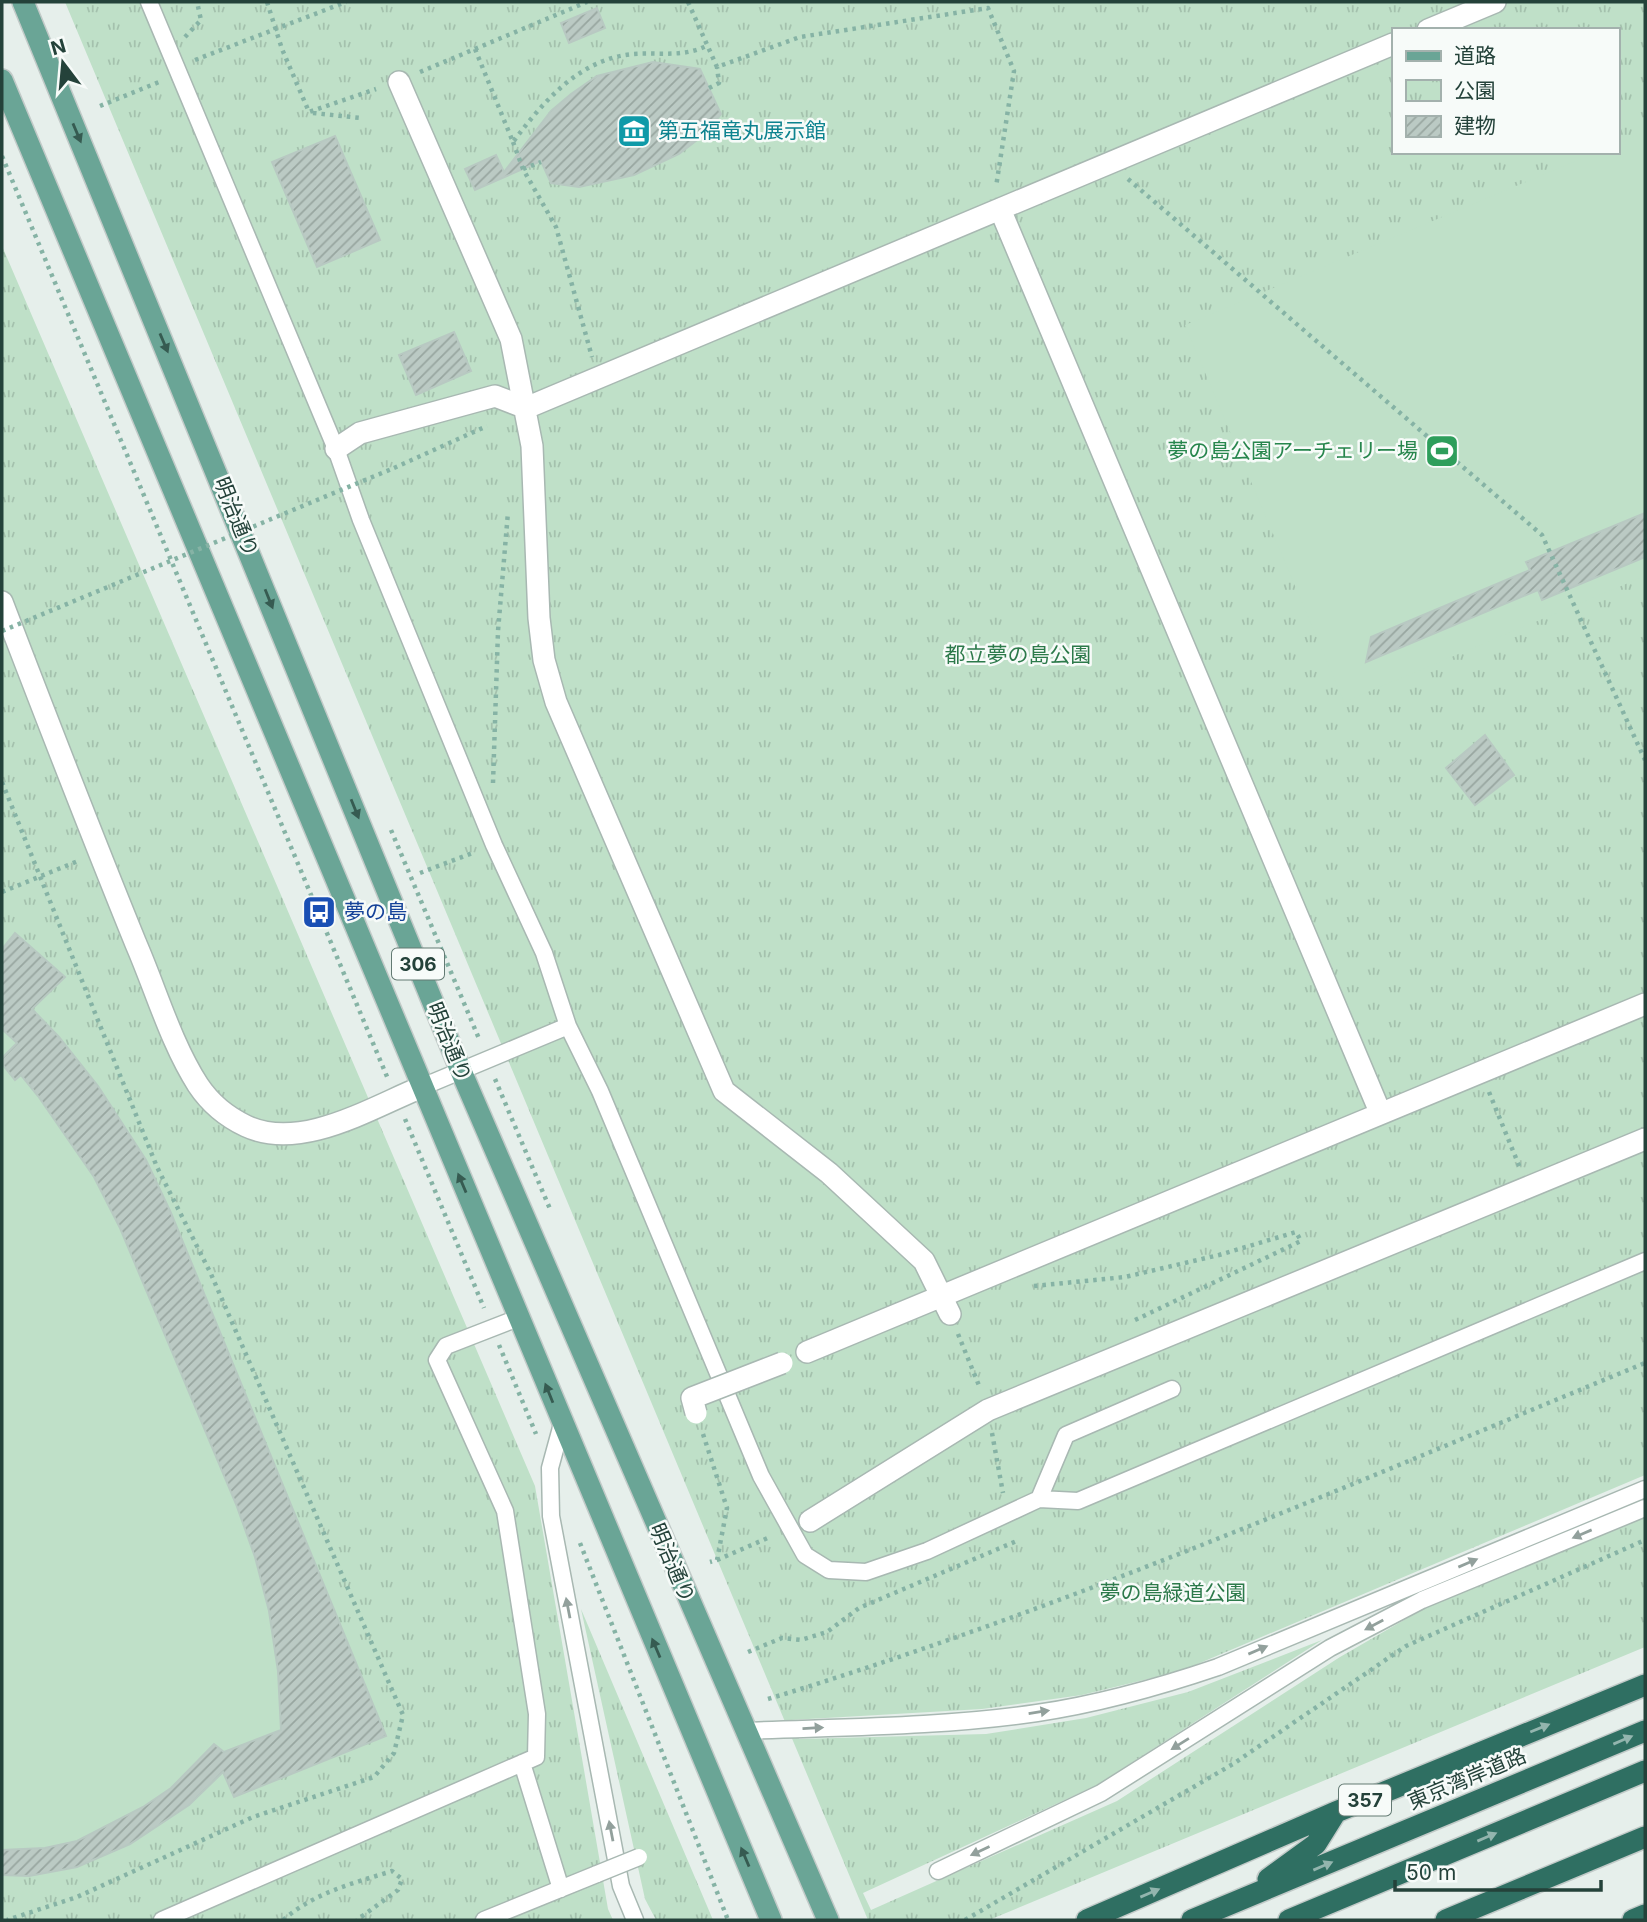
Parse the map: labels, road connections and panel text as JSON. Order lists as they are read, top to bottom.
{
  "streets": {
    "highway": ["東京湾岸道路", "357"],
    "main road": ["明治通り", "306"]
  },
  "parks": ["都立夢の島公園", "夢の島緑道公園"],
  "places": {
    "museum": ["第五福竜丸展示館"],
    "sports": ["夢の島公園アーチェリー場"],
    "bus stop": ["夢の島"]
  },
  "legend": ["道路", "公園", "建物"],
  "scale_bar": "50 m",
  "north": "top"
}
